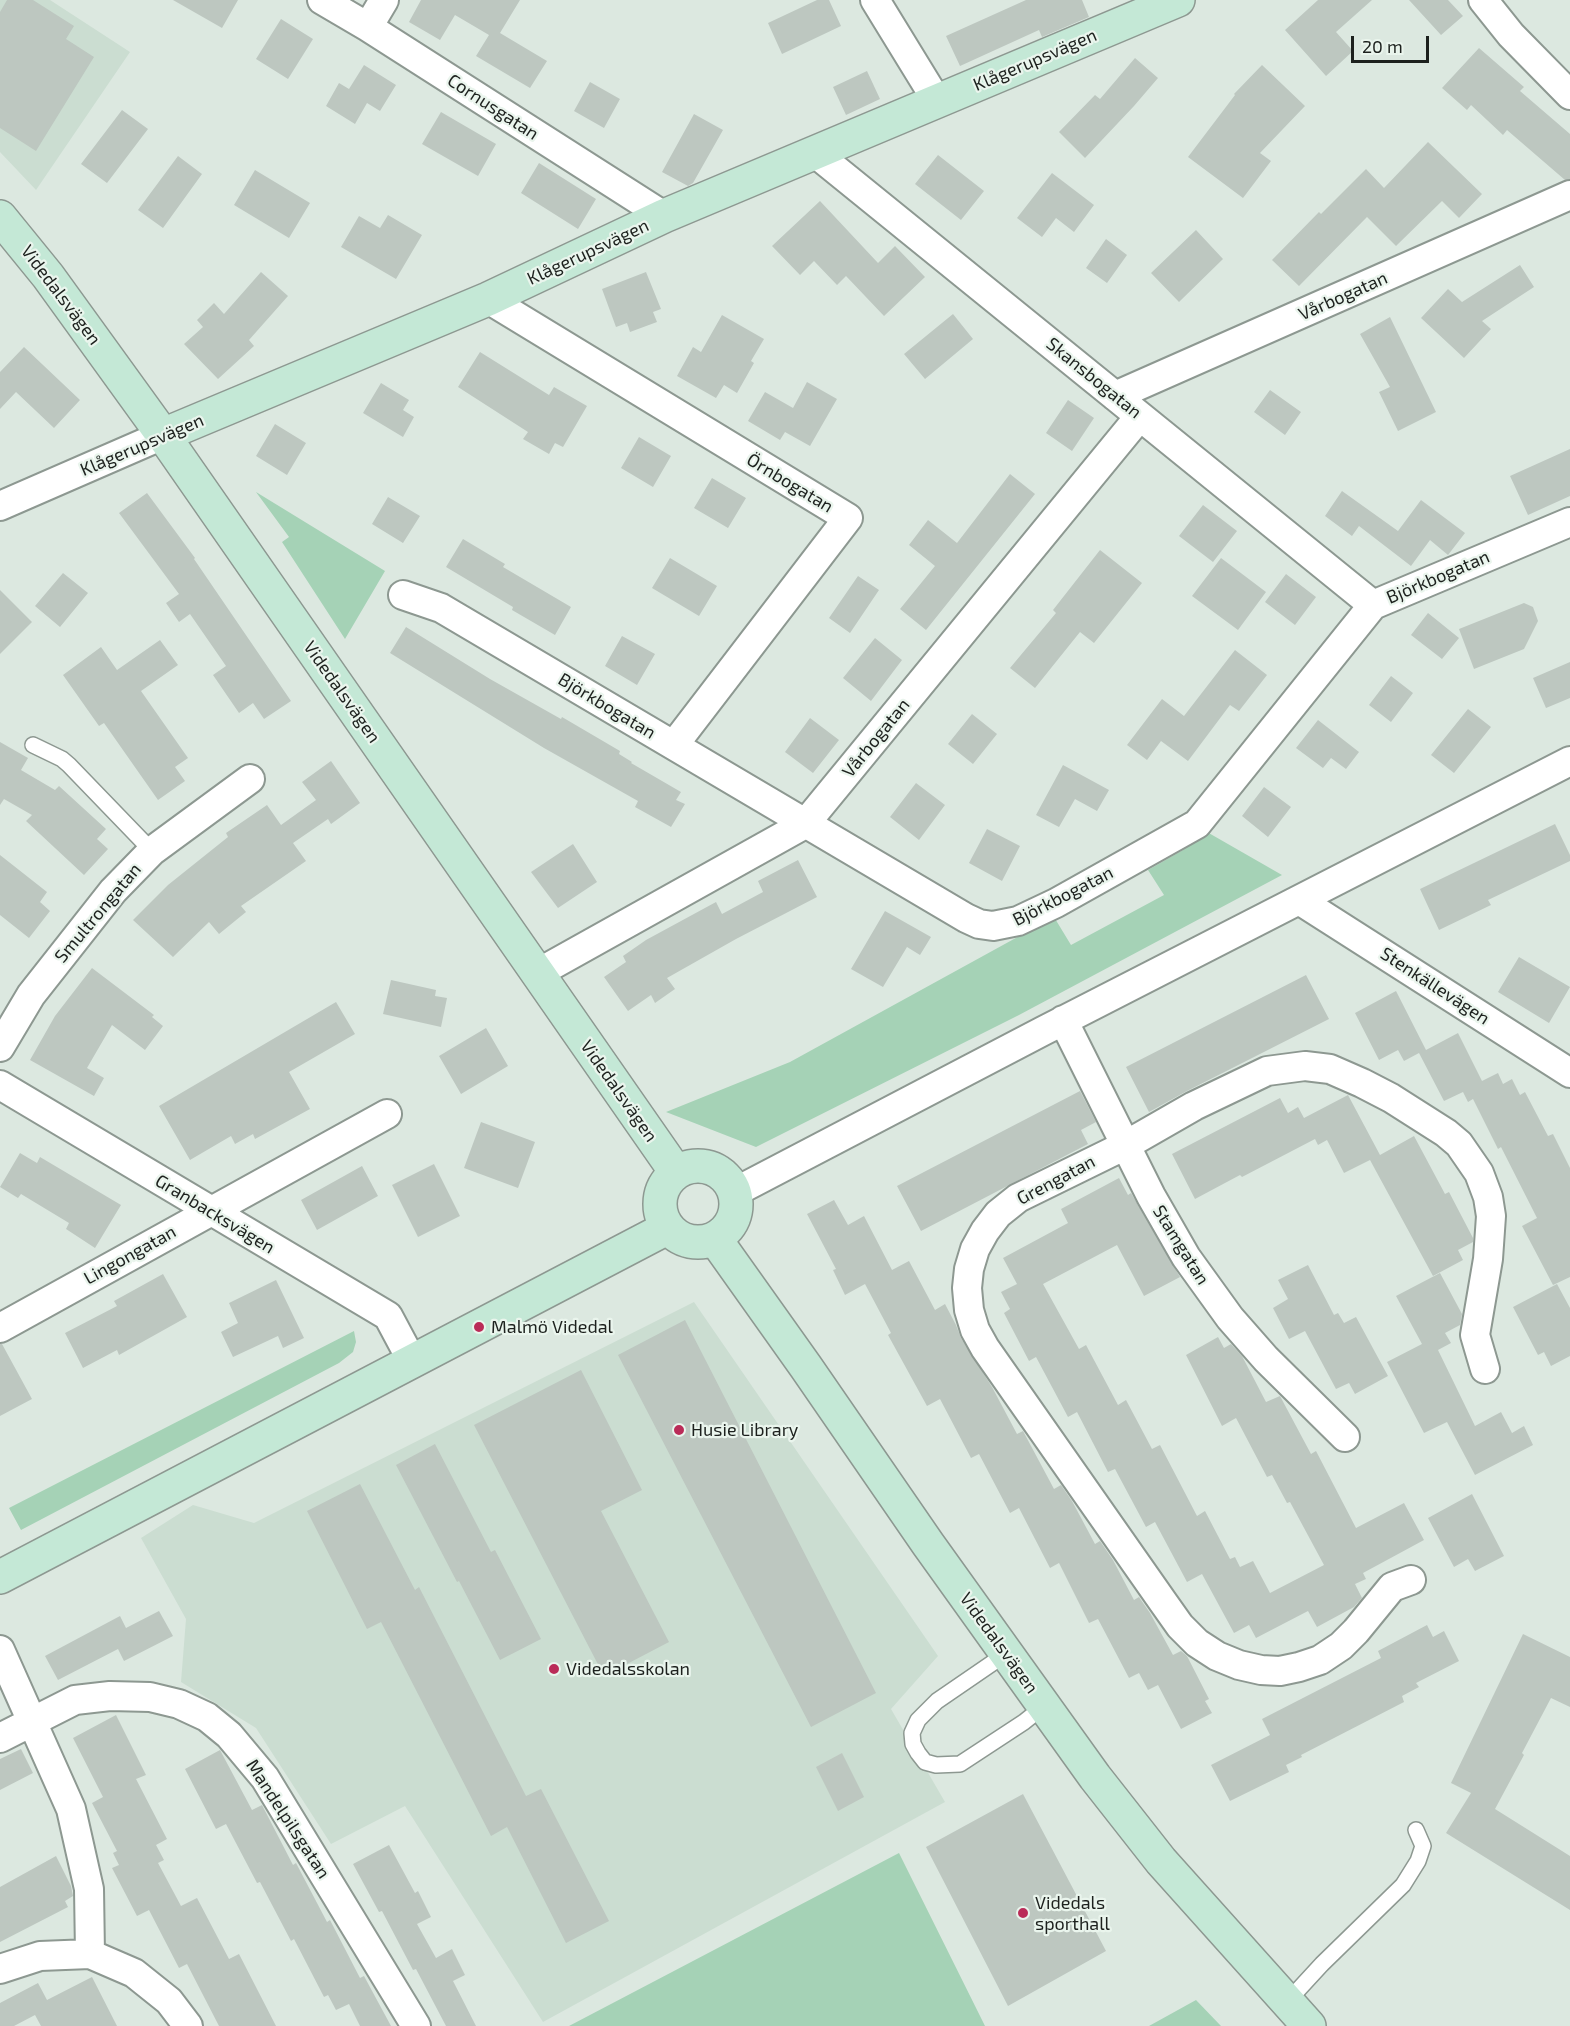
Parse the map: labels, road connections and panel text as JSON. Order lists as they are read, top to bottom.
{
  "streets": {
    "street": [
      "Klågerupsvägen",
      "Cornusgatan",
      "Videdalsvägen",
      "Vårbogatan",
      "Skansbogatan",
      "Örnbogatan",
      "Björkbogatan",
      "Smultrongatan",
      "Stenkällevägen",
      "Grengatan",
      "Granbacksvägen",
      "Stamgatan",
      "Lingongatan",
      "Mandelpilsgatan"
    ]
  },
  "crossings": [
    ["Klågerupsvägen", "Cornusgatan"],
    ["Klågerupsvägen", "Videdalsvägen"],
    ["Klågerupsvägen", "Skansbogatan"],
    ["Klågerupsvägen", "Örnbogatan"],
    ["Videdalsvägen", "Vårbogatan"],
    ["Vårbogatan", "Skansbogatan"],
    ["Vårbogatan", "Björkbogatan"],
    ["Skansbogatan", "Björkbogatan"],
    ["Örnbogatan", "Björkbogatan"],
    ["Grengatan", "Stamgatan"],
    ["Granbacksvägen", "Lingongatan"]
  ],
  "places": [
    "Malmö Videdal",
    "Husie Library",
    "Videdalsskolan",
    "Videdals sporthall"
  ],
  "scale_bar": "20 m"
}
